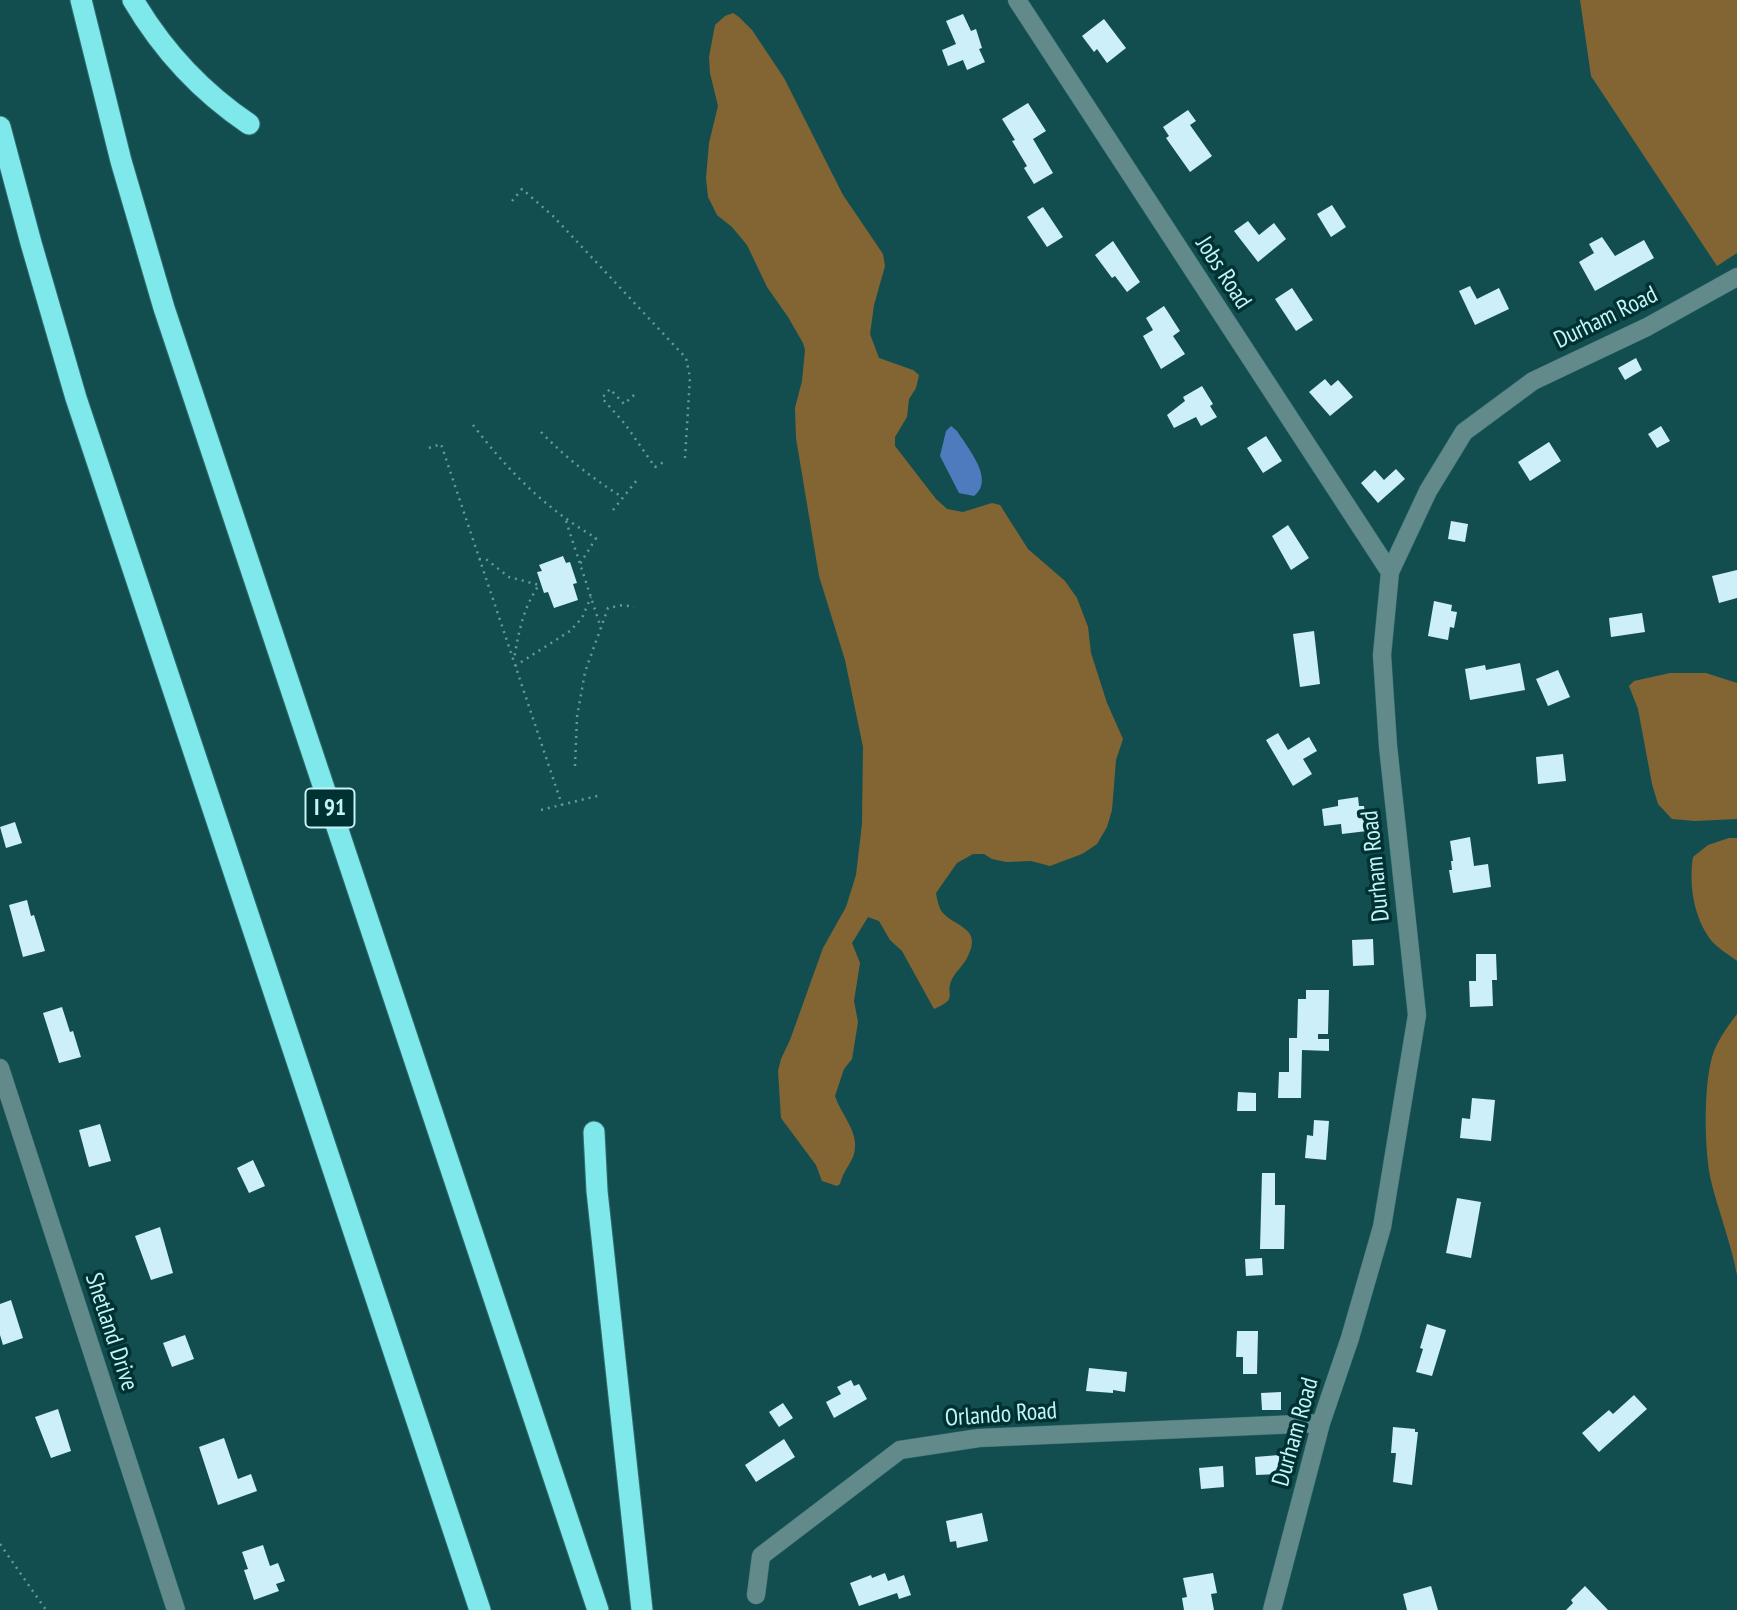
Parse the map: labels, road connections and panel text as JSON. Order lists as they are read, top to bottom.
{
  "streets": {
    "highway": ["I 91"],
    "street": [
      "Jobs Road",
      "Durham Road",
      "Shetland Drive",
      "Orlando Road"
    ]
  },
  "crossings": [
    ["Jobs Road", "Durham Road"],
    ["Durham Road", "Orlando Road"]
  ]
}
